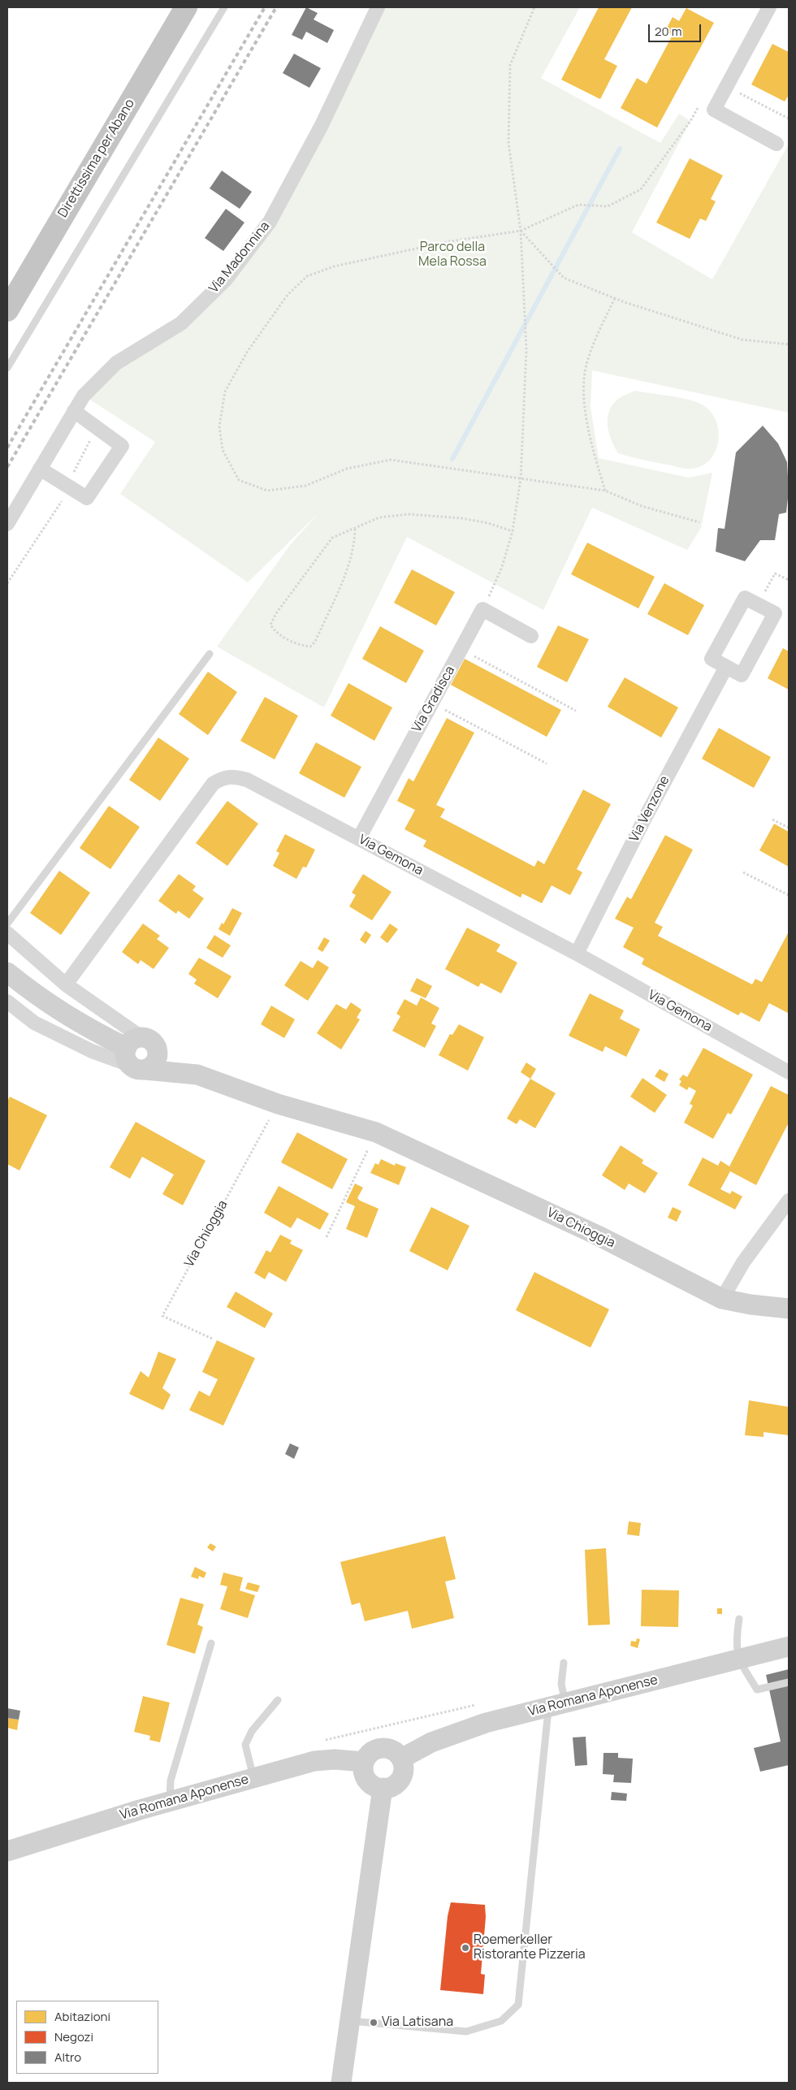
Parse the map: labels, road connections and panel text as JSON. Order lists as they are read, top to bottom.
{
  "streets": {
    "highway": ["Direttissima per Abano"],
    "street": [
      "Via Madonnina",
      "Via Gradisca",
      "Via Venzone",
      "Via Gemona",
      "Via Chioggia",
      "Via Romana Aponense"
    ]
  },
  "crossings": [
    ["Via Gradisca", "Via Gemona"],
    ["Via Venzone", "Via Gemona"],
    ["Via Gemona", "Via Chioggia"]
  ],
  "parks": ["Parco della Mela Rossa"],
  "places": ["Roemerkeller Ristorante Pizzeria", "Via Latisana"],
  "legend": ["Abitazioni", "Negozi", "Altro"],
  "scale_bar": "20 m"
}
